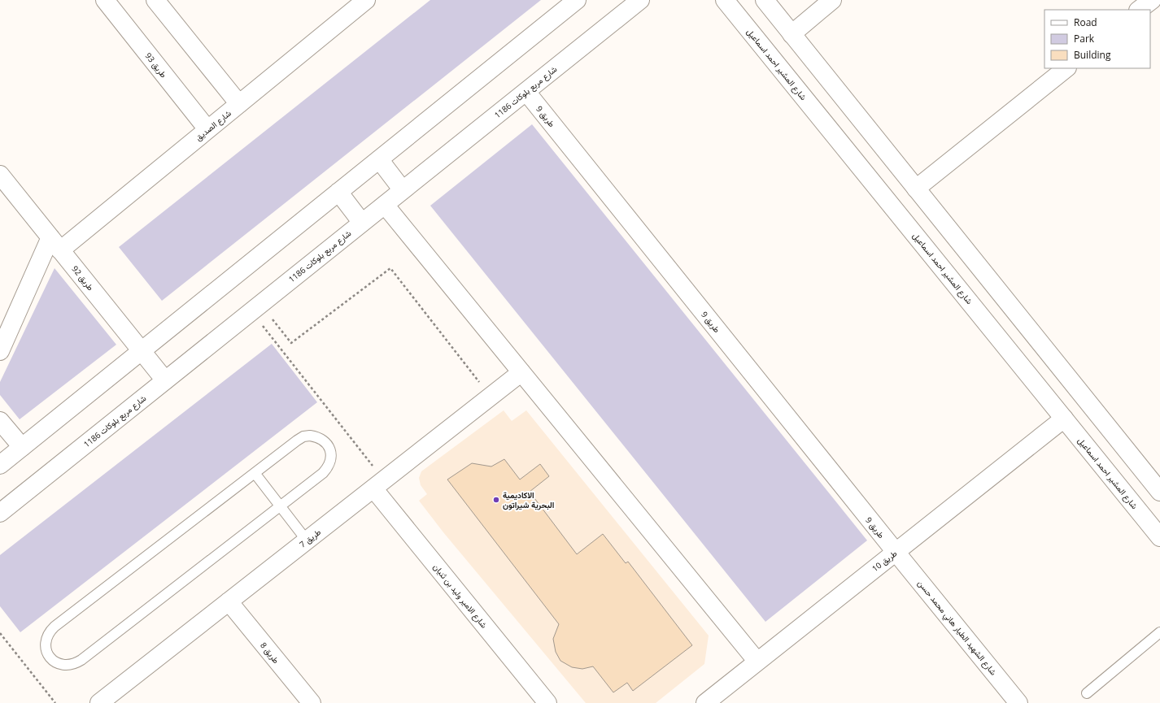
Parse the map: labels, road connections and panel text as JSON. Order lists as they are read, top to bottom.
{
  "streets": {
    "street": [
      "شارع المشير احمد اسماعيل",
      "طريق 93",
      "شارع مربع بلوكات 1186",
      "طريق 9",
      "شارع الصديق",
      "طريق 92",
      "طريق 7",
      "طريق 10",
      "شارع الامير وليد بن ثنيان",
      "شارع الشهيد الطيار هاني محمد حسن",
      "طريق 8"
    ]
  },
  "crossings": [
    ["شارع المشير احمد اسماعيل", "طريق 10"],
    ["طريق 93", "شارع الصديق"],
    ["شارع مربع بلوكات 1186", "طريق 9"],
    ["شارع مربع بلوكات 1186", "طريق 92"],
    ["طريق 9", "طريق 10"],
    ["طريق 9", "شارع الشهيد الطيار هاني محمد حسن"],
    ["شارع الصديق", "طريق 92"],
    ["طريق 7", "شارع الامير وليد بن ثنيان"],
    ["طريق 7", "طريق 8"],
    ["طريق 10", "شارع الشهيد الطيار هاني محمد حسن"]
  ],
  "places": ["الاكاديمية البحرية شيراتون"],
  "legend": ["Road", "Park", "Building"]
}
